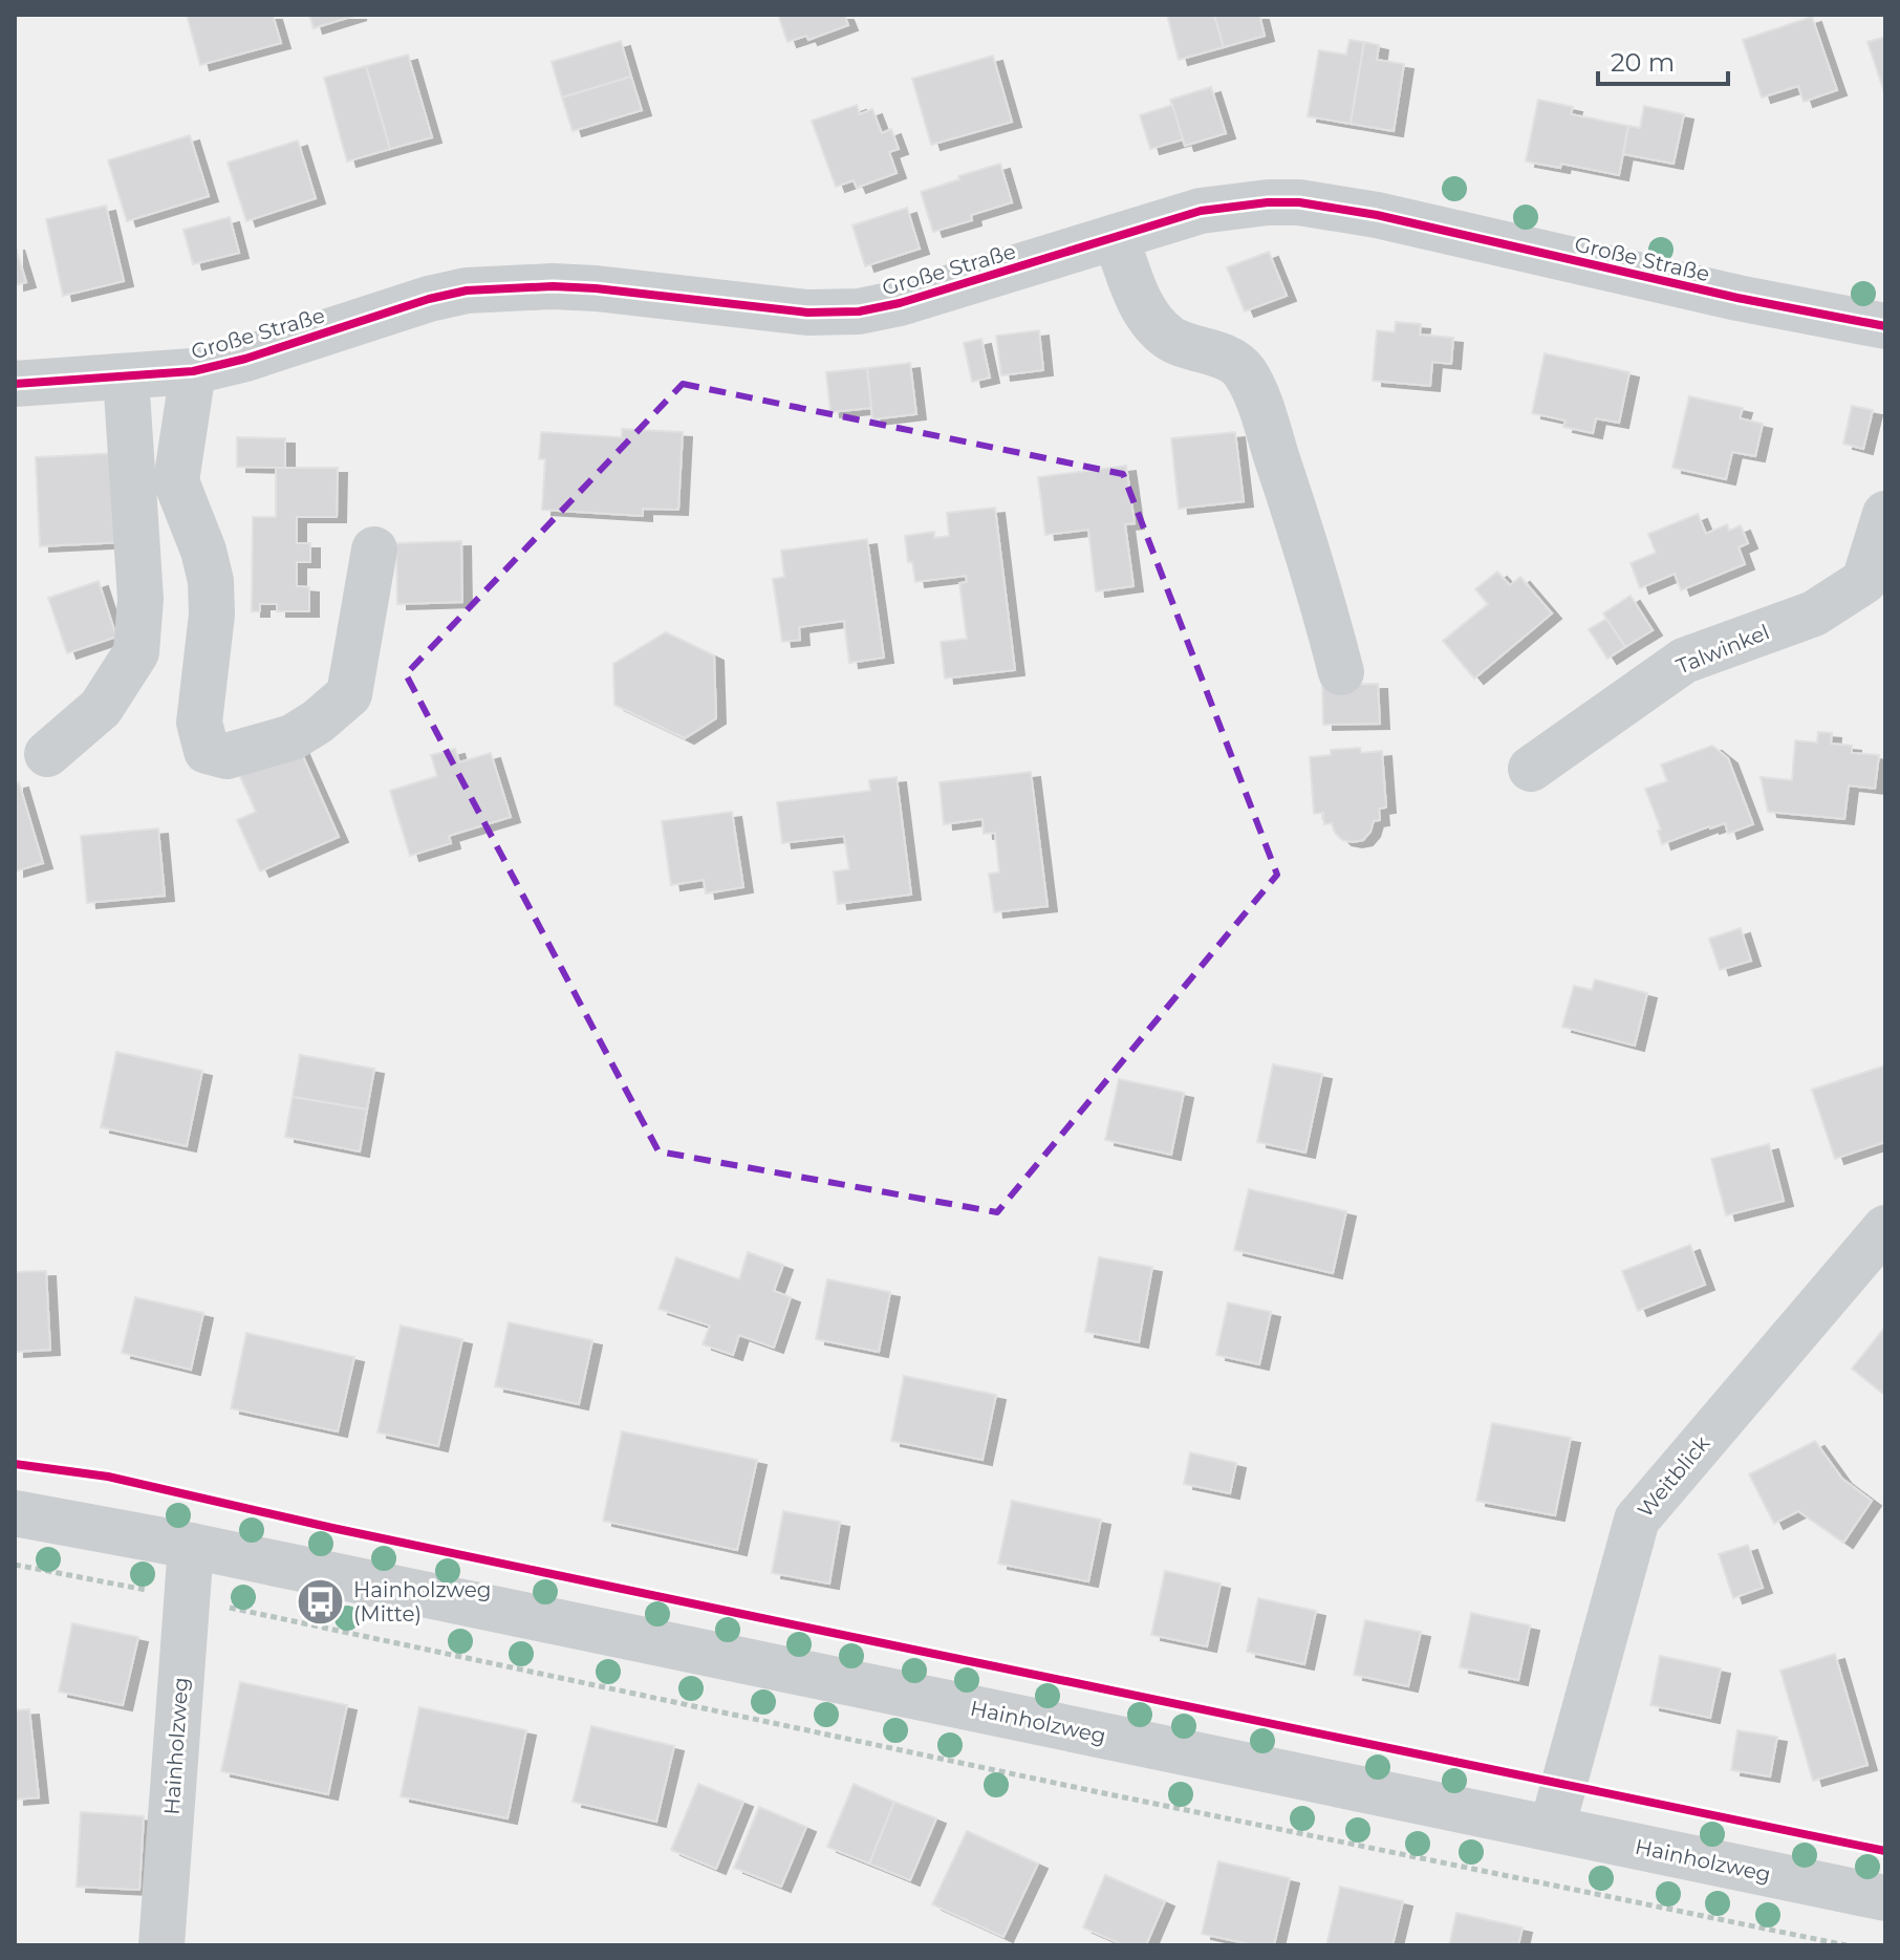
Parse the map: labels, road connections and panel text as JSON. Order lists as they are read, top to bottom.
{
  "streets": {
    "street": [
      "Große Straße",
      "Talwinkel",
      "Weitblick",
      "Hainholzweg"
    ]
  },
  "crossings": [
    ["Weitblick", "Hainholzweg"]
  ],
  "places": {
    "bus stop": ["Hainholzweg (Mitte)"]
  },
  "scale_bar": "20 m"
}
